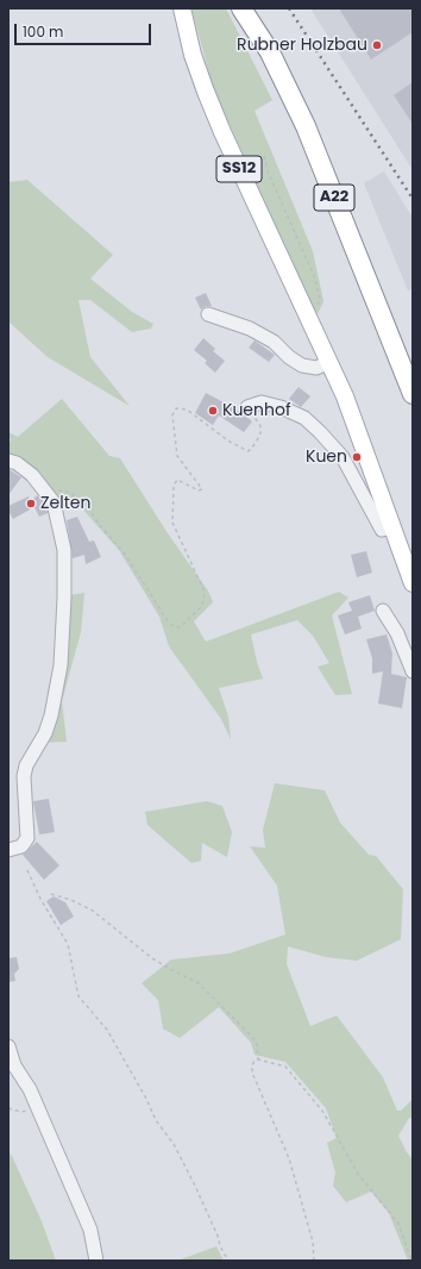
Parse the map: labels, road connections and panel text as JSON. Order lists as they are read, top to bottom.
{
  "streets": {
    "highway": ["A22"],
    "main road": ["SS12"]
  },
  "places": [
    "Rubner Holzbau",
    "Kuenhof",
    "Kuen",
    "Zelten"
  ],
  "scale_bar": "100 m"
}
